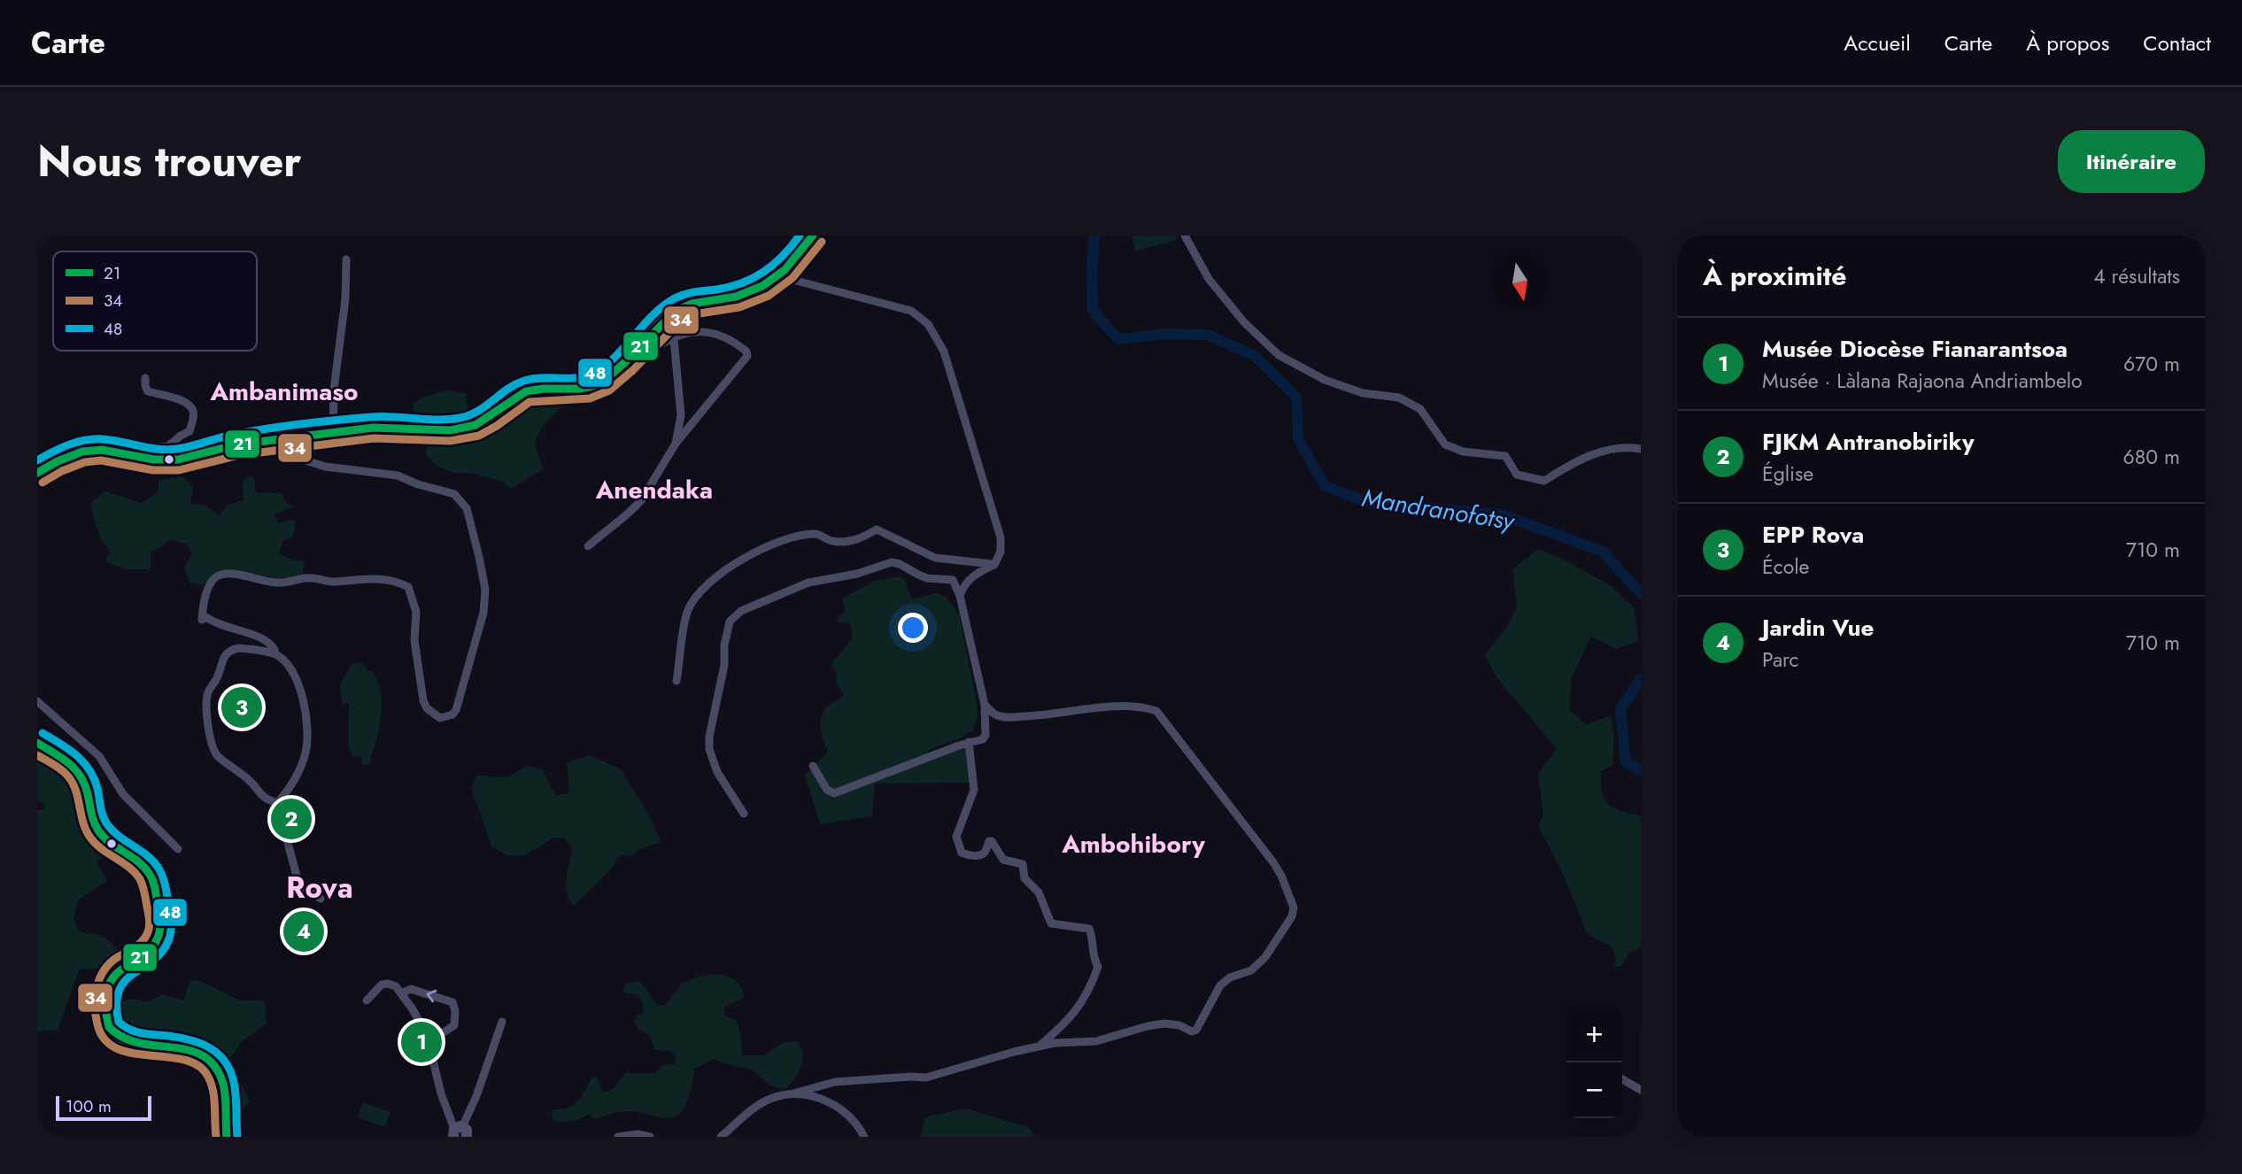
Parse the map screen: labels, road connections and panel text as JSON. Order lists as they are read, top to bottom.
{
  "districts": [
    "Ambanimaso",
    "Anendaka",
    "Ambohibory",
    "Rova"
  ],
  "water": ["Mandranofotsy"],
  "lines": ["transit line 21", "transit line 48", "transit line 34"],
  "legend": ["21", "34", "48"],
  "scale_bar": "100 m",
  "north": "bottom",
  "page": {
    "header": "Carte",
    "nav": [
      "Accueil",
      "Carte",
      "À propos",
      "Contact"
    ],
    "title": "Nous trouver",
    "buttons": "Itinéraire",
    "heading": ["À proximité", "4 résultats"],
    "list": [
      {
        "mark": "1",
        "name": "Musée Diocèse Fianarantsoa",
        "note": "Musée · Làlana Rajaona Andriambelo",
        "value": "670 m"
      },
      {
        "mark": "2",
        "name": "FJKM Antranobiriky",
        "note": "Église",
        "value": "680 m"
      },
      {
        "mark": "3",
        "name": "EPP Rova",
        "note": "École",
        "value": "710 m"
      },
      {
        "mark": "4",
        "name": "Jardin Vue",
        "note": "Parc",
        "value": "710 m"
      }
    ],
    "pins": [
      "3",
      "2",
      "4",
      "1"
    ],
    "map_buttons": ["+", "−"],
    "scale": "100 m"
  }
}
